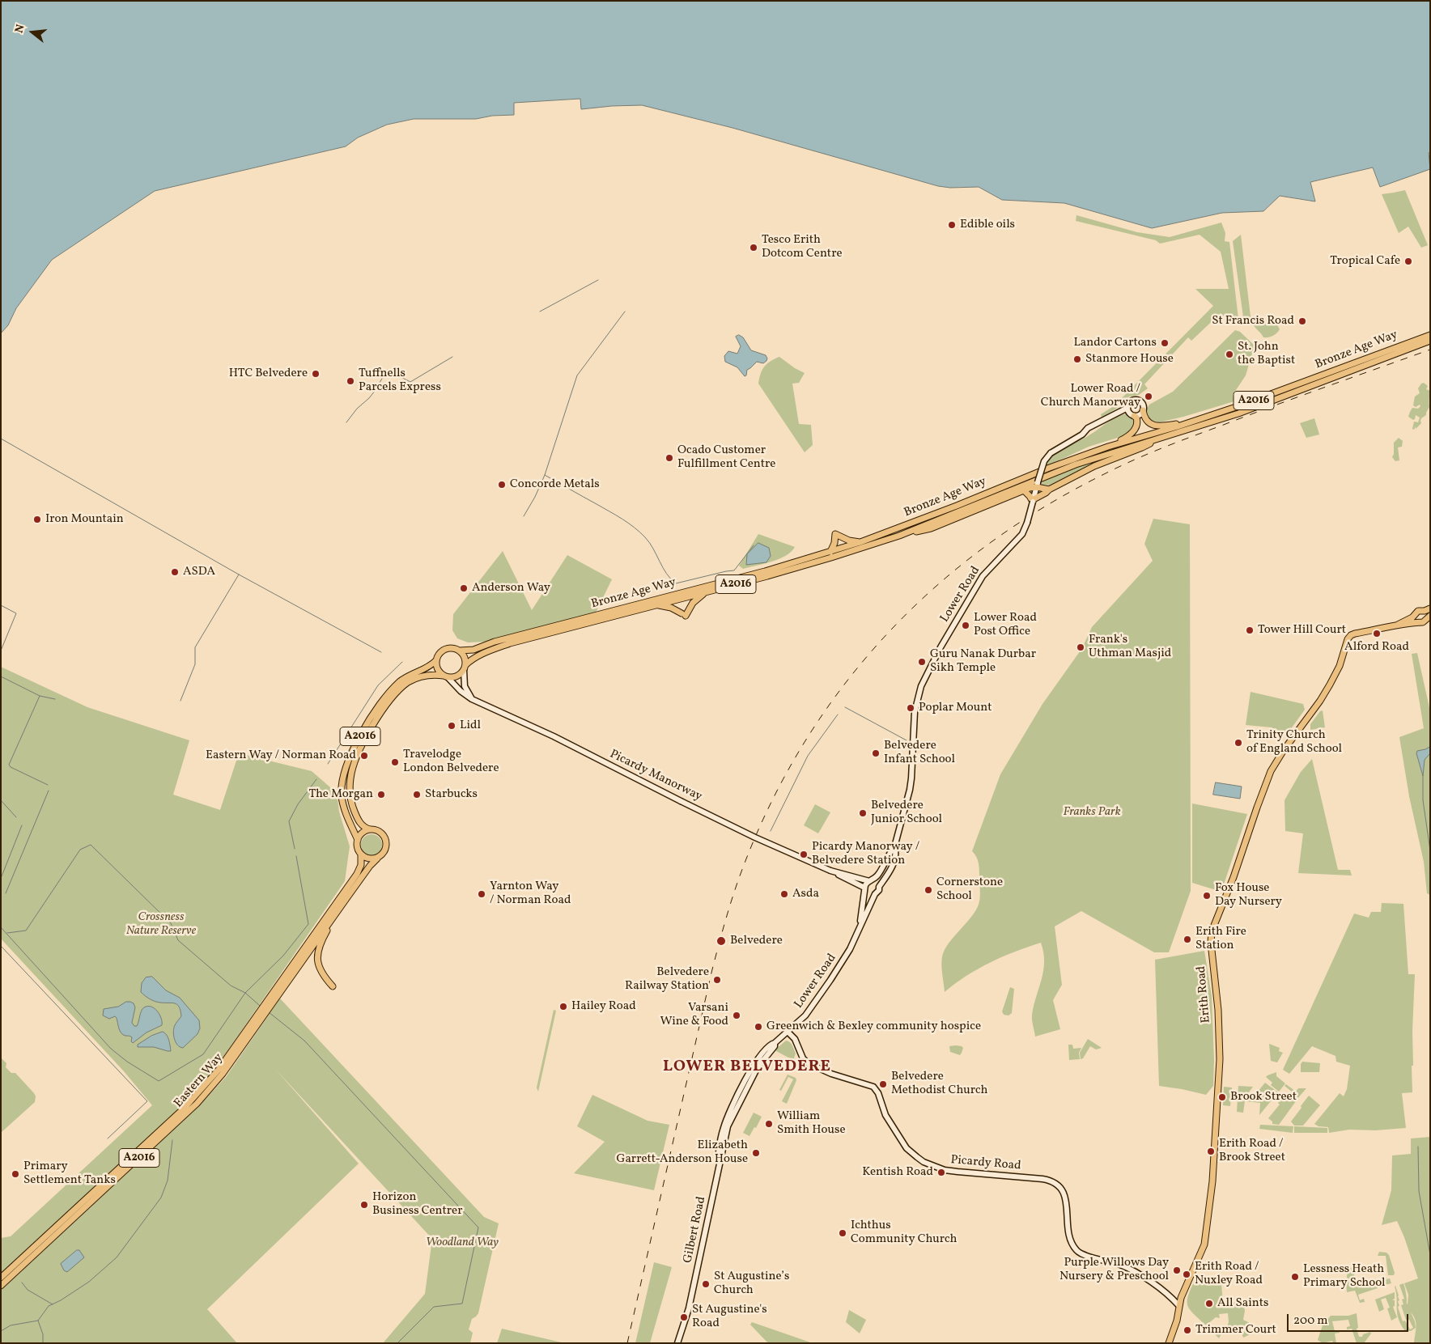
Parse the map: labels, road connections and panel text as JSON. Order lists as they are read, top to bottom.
{
  "streets": {
    "main road": [
      "Bronze Age Way",
      "A2016",
      "Lower Road",
      "Picardy Manorway",
      "Erith Road",
      "Eastern Way",
      "Picardy Road",
      "Gilbert Road"
    ]
  },
  "crossings": [
    ["Bronze Age Way", "A2016"],
    ["Bronze Age Way", "Picardy Manorway"],
    ["A2016", "Picardy Manorway"],
    ["A2016", "Eastern Way"],
    ["Lower Road", "Picardy Manorway"],
    ["Lower Road", "Picardy Road"],
    ["Lower Road", "Gilbert Road"],
    ["Erith Road", "Picardy Road"]
  ],
  "districts": ["LOWER BELVEDERE"],
  "parks": ["Franks Park", "Crossness Nature Reserve", "Woodland Way"],
  "places": [
    "Edible oils",
    "Tesco Erith Dotcom Centre",
    "Tropical Cafe",
    "St Francis Road",
    "Landor Cartons",
    "St. John the Baptist",
    "Stanmore House",
    "HTC Belvedere",
    "Tuffnells Parcels Express",
    "Lower Road / Church Manorway",
    "Ocado Customer Fulfillment Centre",
    "Concorde Metals",
    "Iron Mountain",
    "ASDA",
    "Anderson Way",
    "Lower Road Post Office",
    "Tower Hill Court",
    "Alford Road",
    "Frank's Uthman Masjid",
    "Guru Nanak Durbar Sikh Temple",
    "Poplar Mount",
    "Lidl",
    "Trinity Church of England School",
    "Belvedere Infant School",
    "Eastern Way / Norman Road",
    "Travelodge London Belvedere",
    "The Morgan",
    "Starbucks",
    "Belvedere Junior School",
    "Picardy Manorway / Belvedere Station",
    "Cornerstone School",
    "Yarnton Way / Norman Road",
    "Asda",
    "Fox House Day Nursery",
    "Erith Fire Station",
    "Belvedere",
    "Belvedere Railway Station",
    "Hailey Road",
    "Varsani Wine & Food",
    "Greenwich & Bexley community hospice",
    "Belvedere Methodist Church",
    "Brook Street",
    "William Smith House",
    "Erith Road / Brook Street",
    "Elizabeth Garrett-Anderson House",
    "Kentish Road",
    "Primary Settlement Tanks",
    "Horizon Business Centrer",
    "Ichthus Community Church",
    "Purple Willows Day Nursery & Preschool",
    "Erith Road / Nuxley Road",
    "Lessness Heath Primary School",
    "St Augustine’s Church",
    "All Saints",
    "St Augustine's Road",
    "Trimmer Court"
  ],
  "scale_bar": "200 m",
  "north": "left"
}
